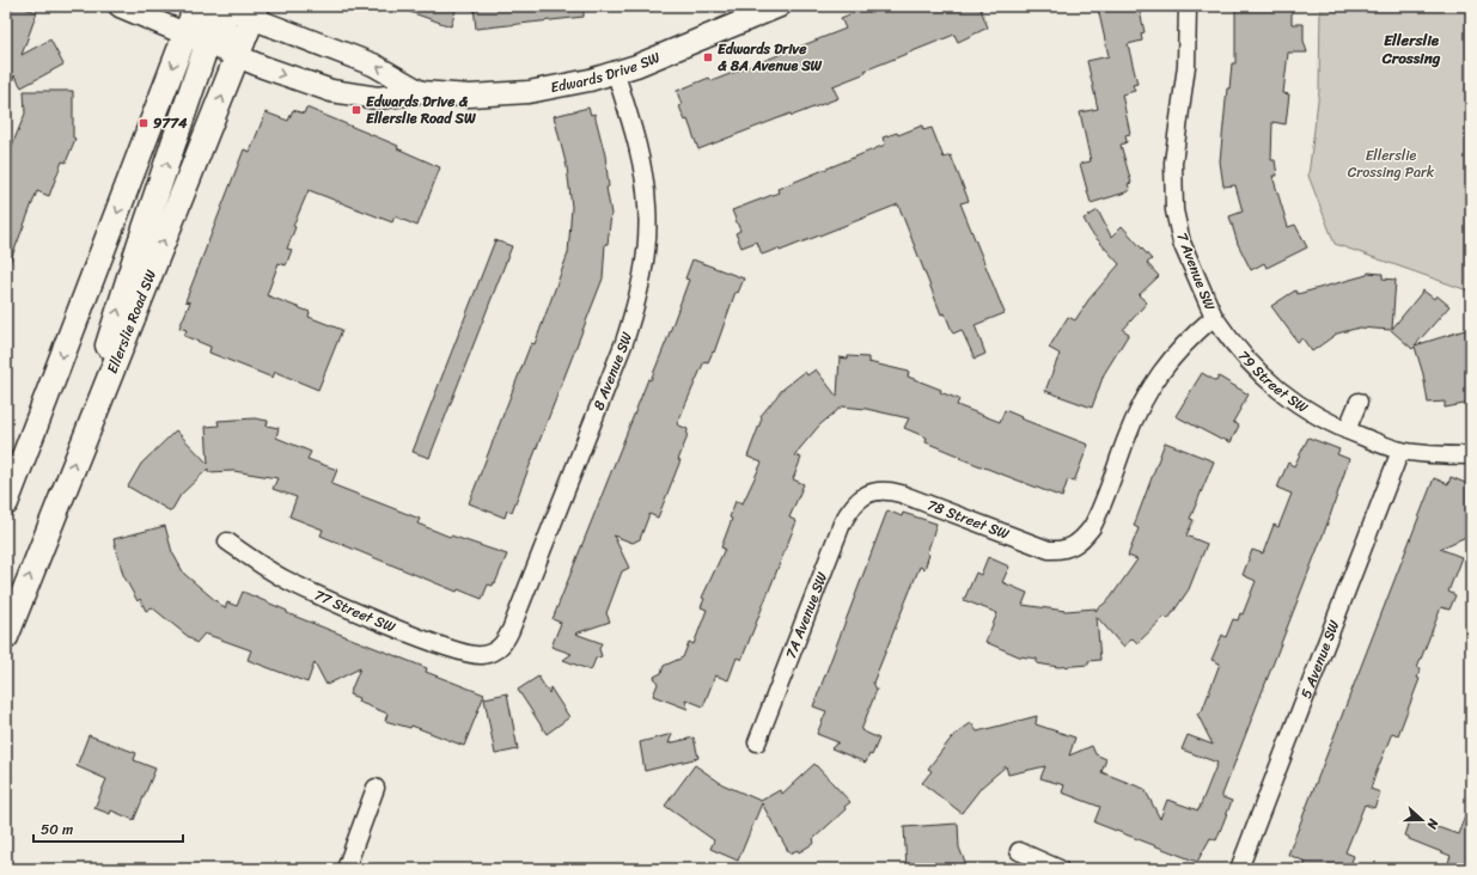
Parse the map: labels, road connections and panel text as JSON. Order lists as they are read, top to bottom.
{
  "streets": {
    "main road": ["Ellerslie Road SW"],
    "street": [
      "Edwards Drive SW",
      "7 Avenue SW",
      "8 Avenue SW",
      "79 Street SW",
      "78 Street SW",
      "77 Street SW",
      "7A Avenue SW",
      "5 Avenue SW"
    ]
  },
  "crossings": [
    ["Edwards Drive SW", "Ellerslie Road SW"],
    ["Edwards Drive SW", "8 Avenue SW"],
    ["7 Avenue SW", "79 Street SW"],
    ["7 Avenue SW", "78 Street SW"],
    ["8 Avenue SW", "77 Street SW"],
    ["79 Street SW", "5 Avenue SW"],
    ["78 Street SW", "7A Avenue SW"]
  ],
  "districts": ["Ellerslie Crossing"],
  "parks": ["Ellerslie Crossing Park"],
  "places": {
    "transit": ["Edwards Drive & 8A Avenue SW", "Edwards Drive & Ellerslie Road SW", "9774"]
  },
  "scale_bar": "50 m",
  "north": "right"
}
